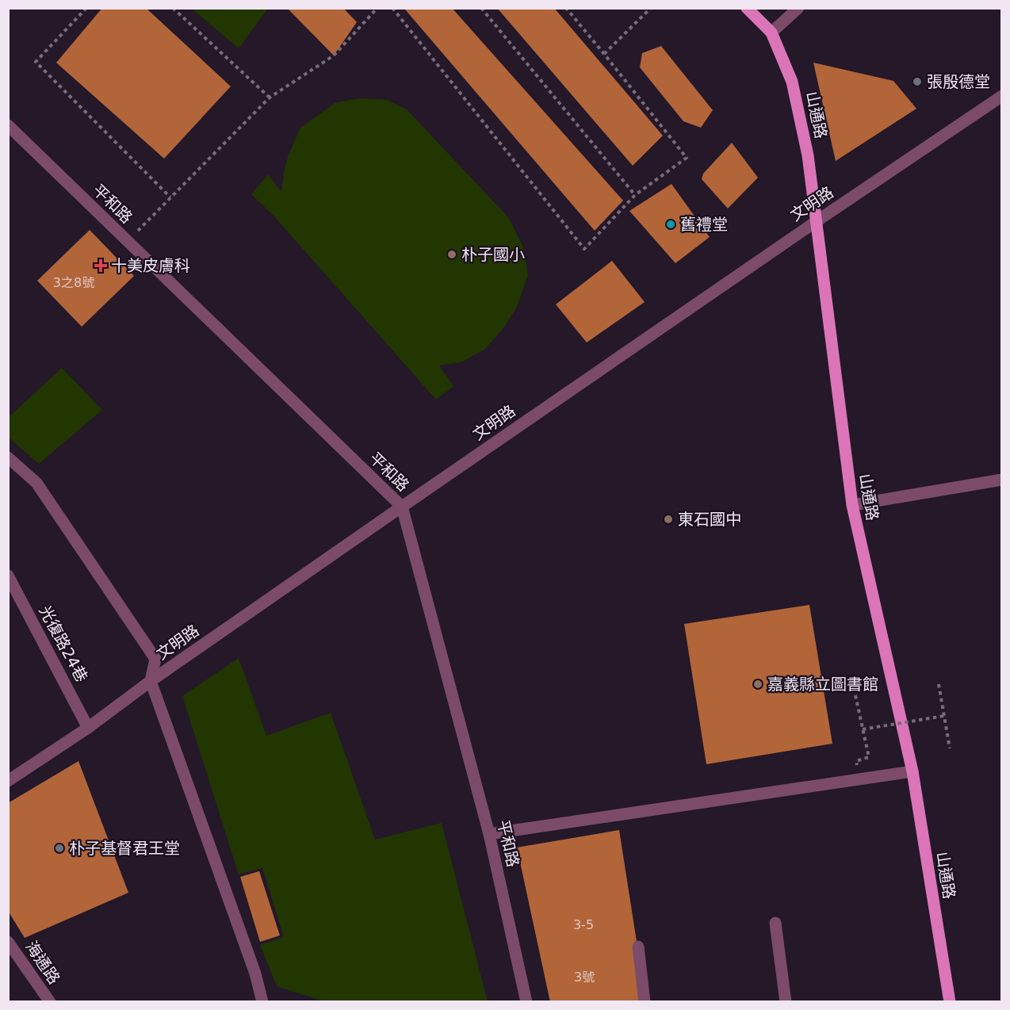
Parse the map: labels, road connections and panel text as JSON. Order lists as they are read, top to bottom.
{
  "streets": {
    "main road": ["山通路"],
    "street": [
      "平和路",
      "文明路",
      "光復路24巷",
      "海通路"
    ]
  },
  "crossings": [
    ["山通路", "文明路"],
    ["平和路", "文明路"],
    ["文明路", "光復路24巷"]
  ],
  "places": {
    "other": [
      "張殷德堂",
      "舊禮堂",
      "朴子國小",
      "東石國中",
      "嘉義縣立圖書館",
      "朴子基督君王堂"
    ],
    "health": ["十美皮膚科"]
  },
  "house_numbers": ["3之8號", "3-5", "3號"]
}
